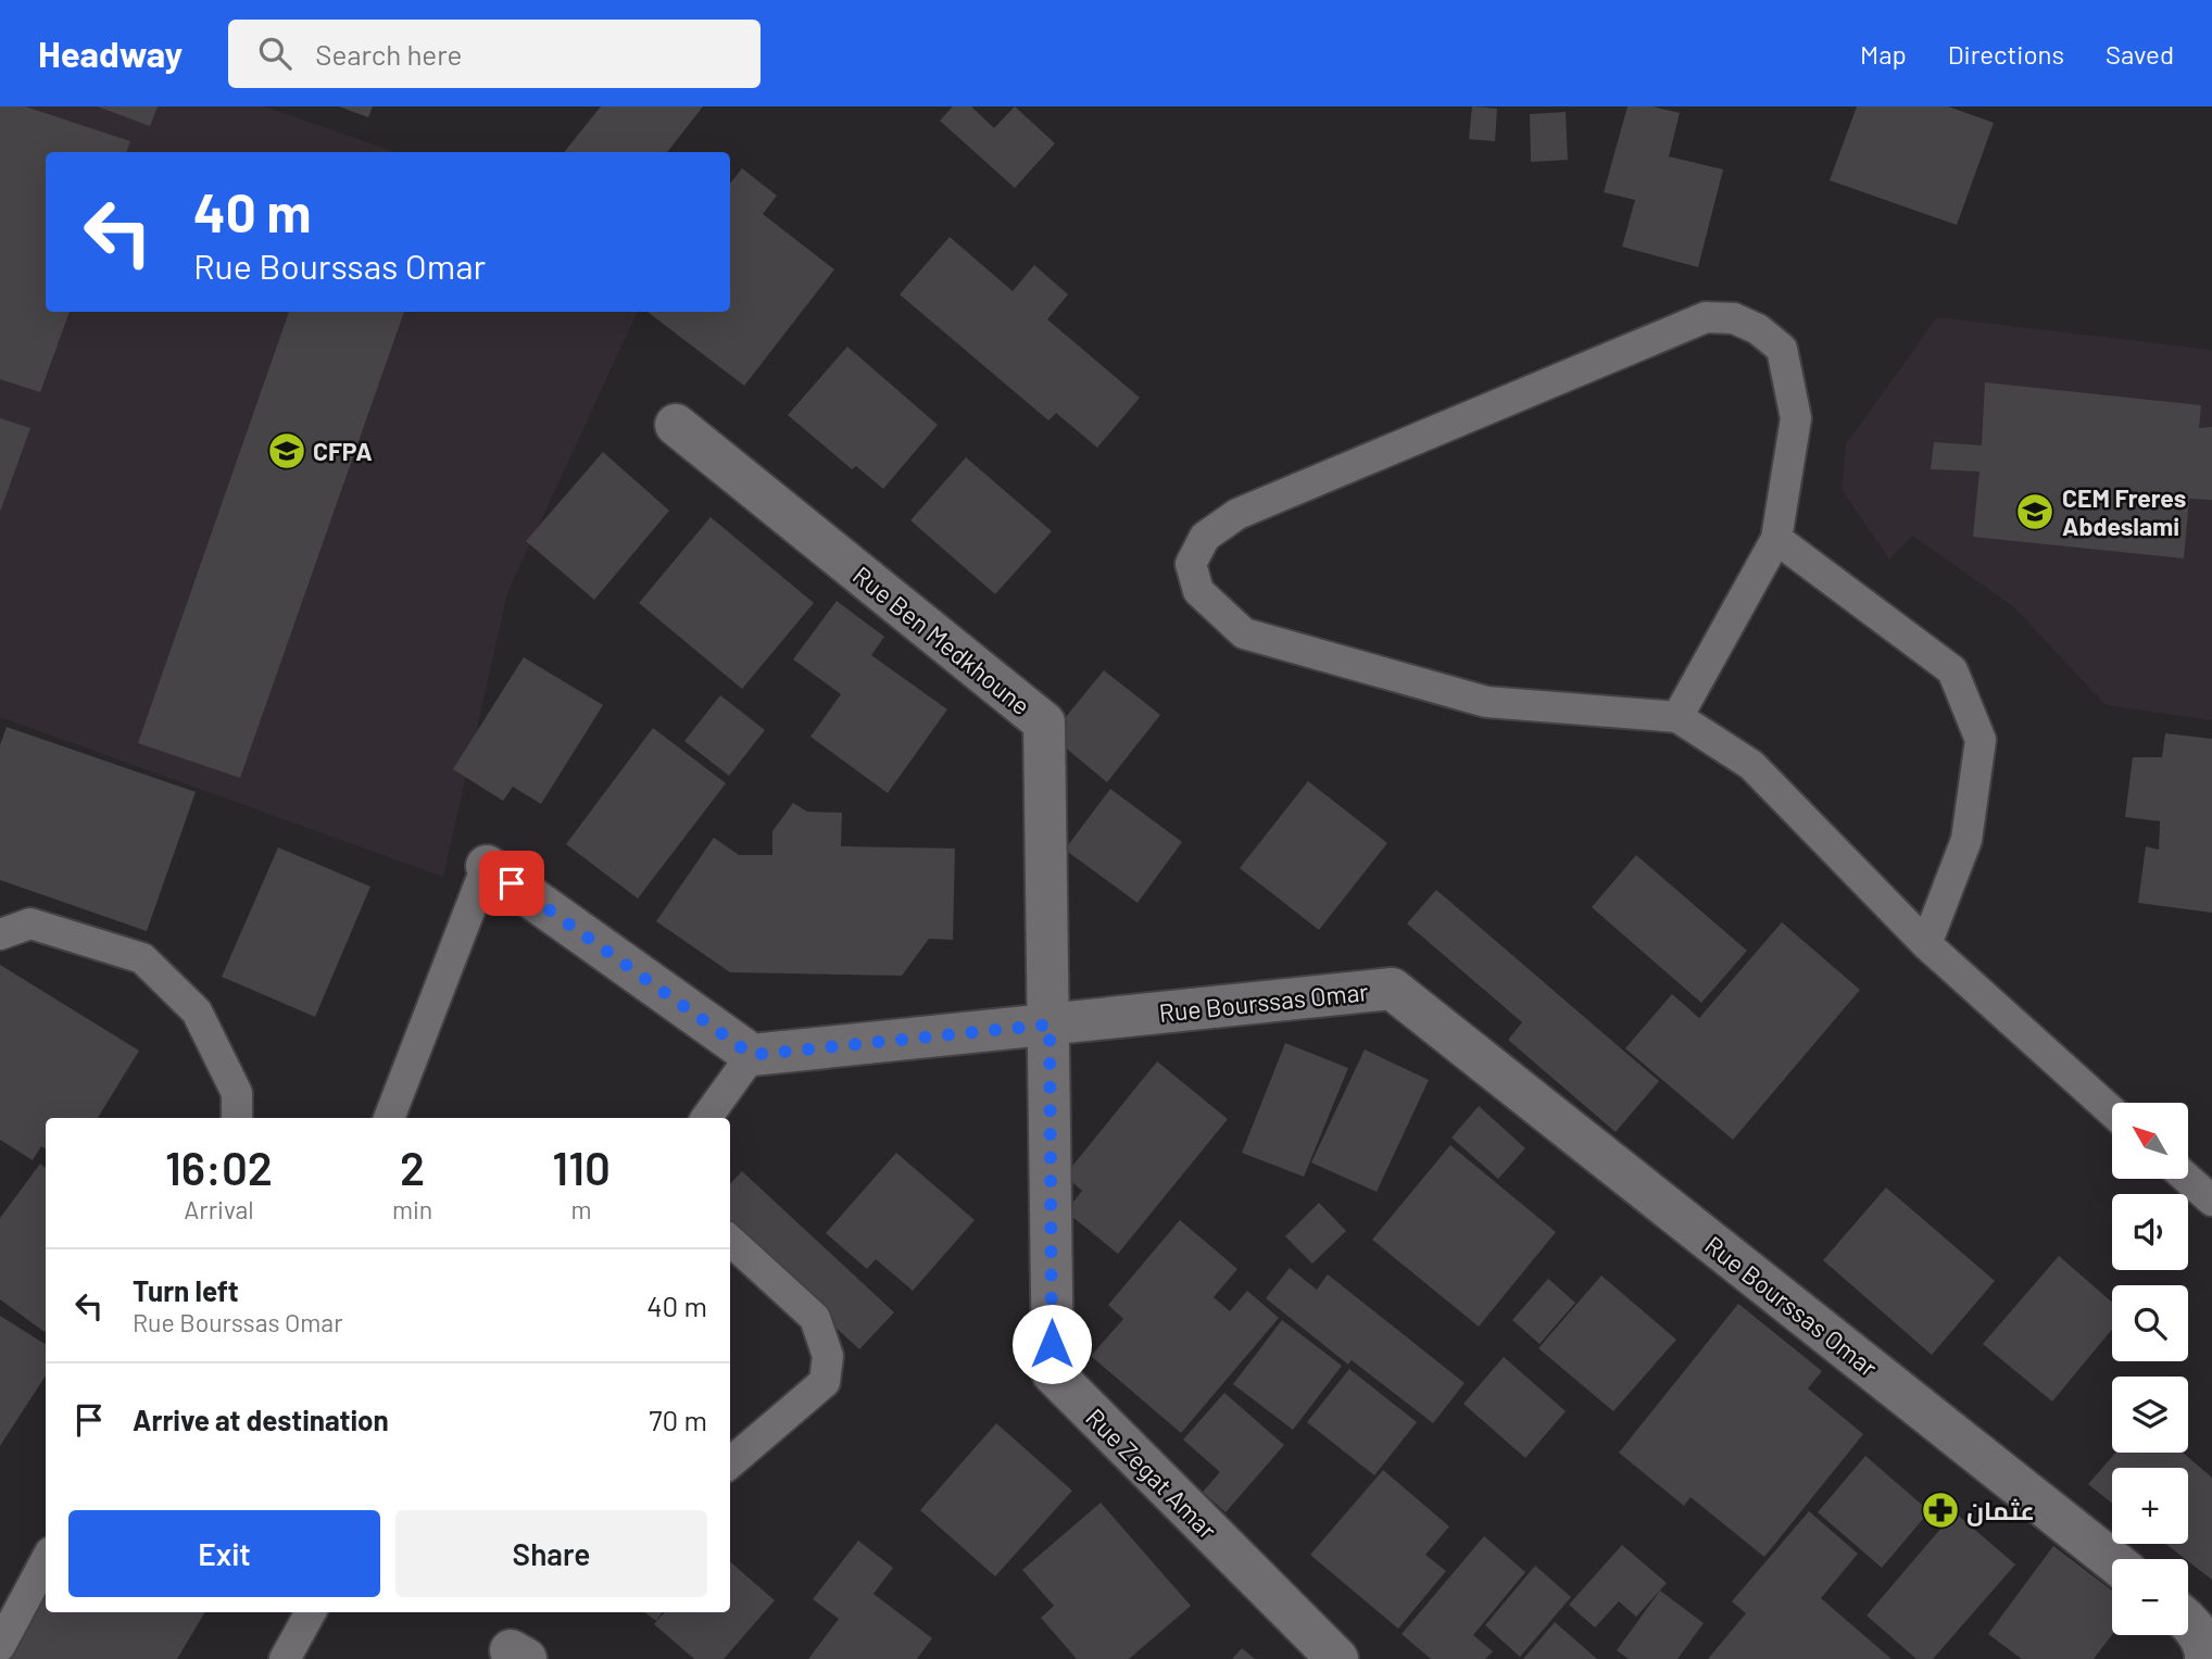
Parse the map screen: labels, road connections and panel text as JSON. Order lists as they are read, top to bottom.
{
  "streets": {
    "street": ["Rue Ben Medkhoune", "Rue Bourssas Omar", "Rue Zegat Amar"]
  },
  "crossings": [
    ["Rue Ben Medkhoune", "Rue Bourssas Omar"],
    ["Rue Ben Medkhoune", "Rue Zegat Amar"],
    ["Rue Bourssas Omar", "Rue Zegat Amar"]
  ],
  "places": {
    "school or university": ["CFPA", "CEM Freres Abdeslami"],
    "pharmacy": ["عثمان"]
  },
  "north": "top left",
  "page": {
    "header": "Headway",
    "search": "Search here",
    "nav": ["Map", "Directions", "Saved"],
    "turn": ["40 m", "Rue Bourssas Omar"],
    "map_buttons": ["+", "−"],
    "eta": [
      "16:02",
      "Arrival",
      "2",
      "min",
      "110",
      "m"
    ],
    "list": [
      {
        "name": "Turn left",
        "note": "Rue Bourssas Omar",
        "value": "40 m"
      },
      {
        "name": "Arrive at destination",
        "value": "70 m"
      }
    ],
    "buttons": ["Exit", "Share"]
  }
}
